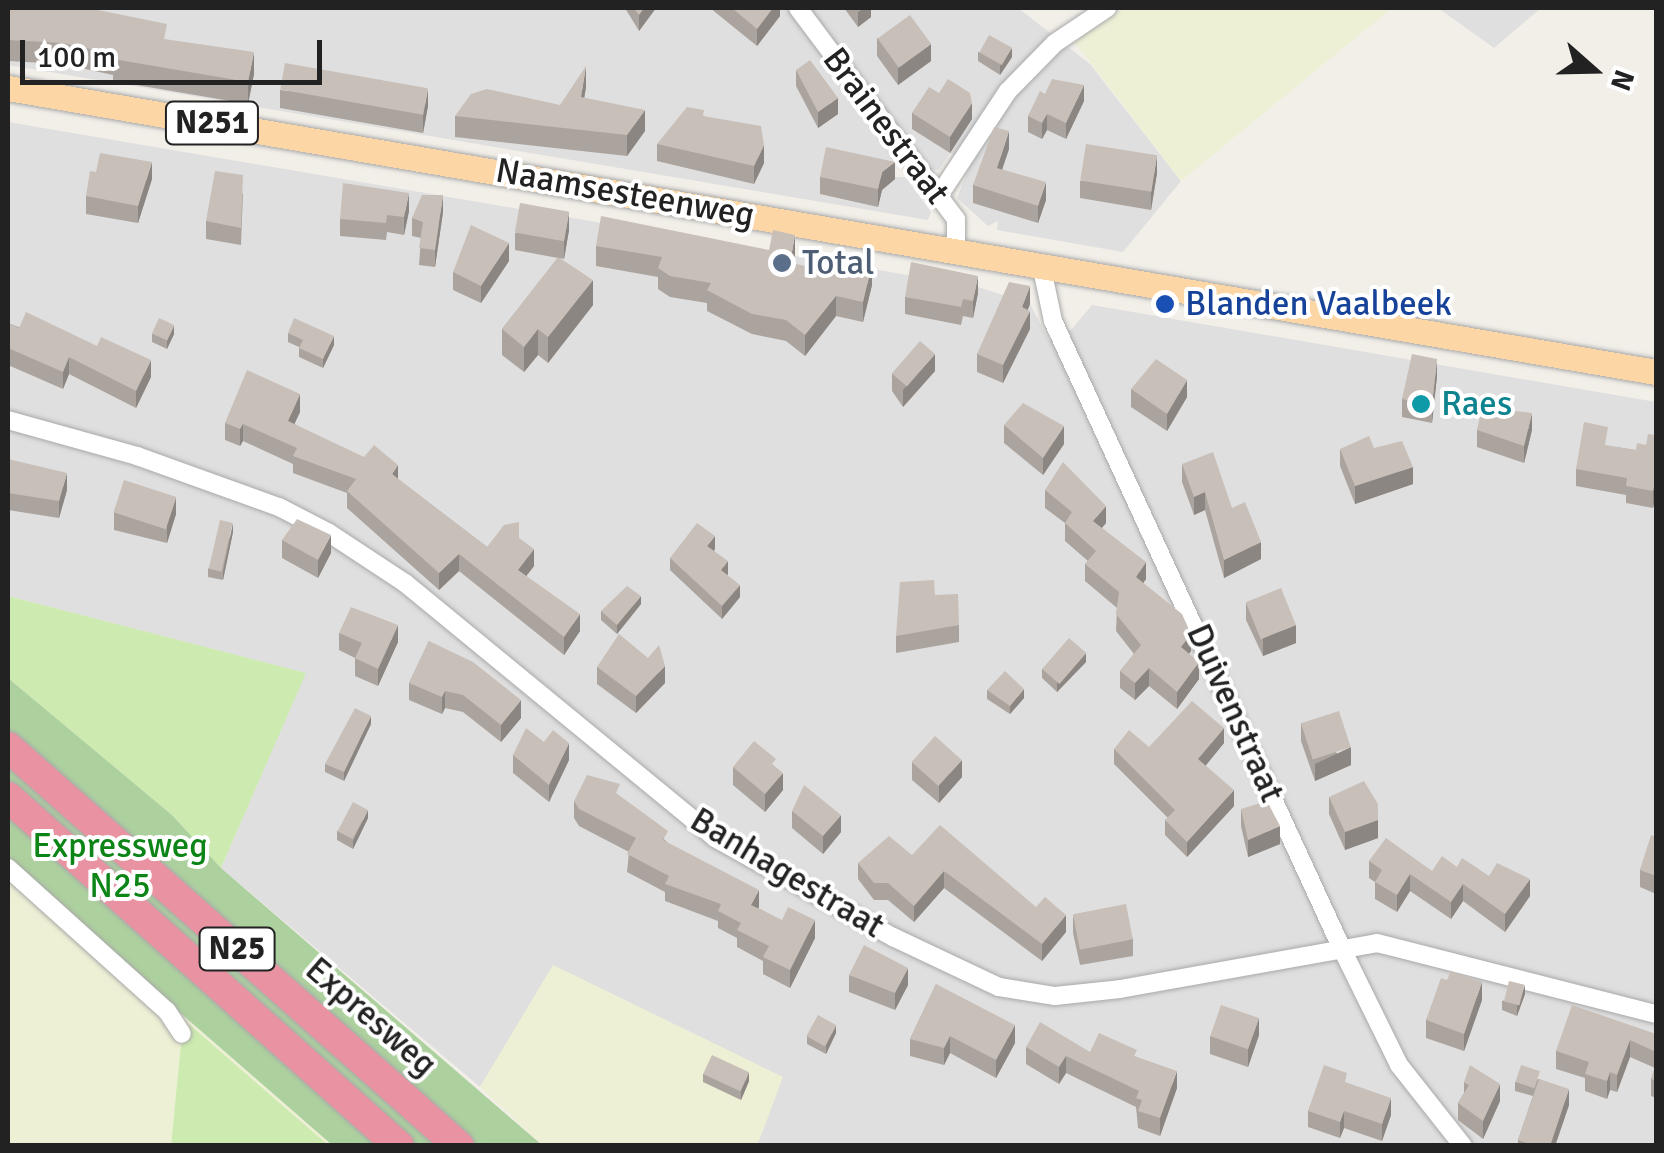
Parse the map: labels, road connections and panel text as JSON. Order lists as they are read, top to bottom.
{
  "streets": {
    "highway": ["N25", "Expresweg"],
    "main road": ["N251", "Naamsesteenweg"],
    "street": ["Brainestraat", "Duivenstraat", "Banhagestraat"]
  },
  "crossings": [
    ["Brainestraat", "Naamsesteenweg"],
    ["Naamsesteenweg", "Duivenstraat"],
    ["Duivenstraat", "Banhagestraat"]
  ],
  "parks": ["Expressweg N25"],
  "places": ["Total", "Blanden Vaalbeek", "Raes"],
  "scale_bar": "100 m",
  "north": "right"
}
